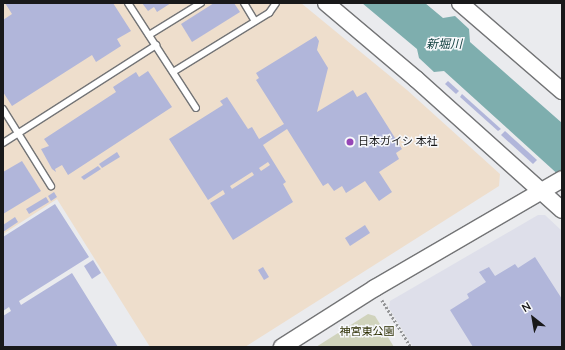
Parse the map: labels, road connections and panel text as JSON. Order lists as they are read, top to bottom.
{
  "water": ["新堀川"],
  "parks": ["神宮東公園"],
  "places": ["日本ガイシ 本社"],
  "north": "top left"
}
